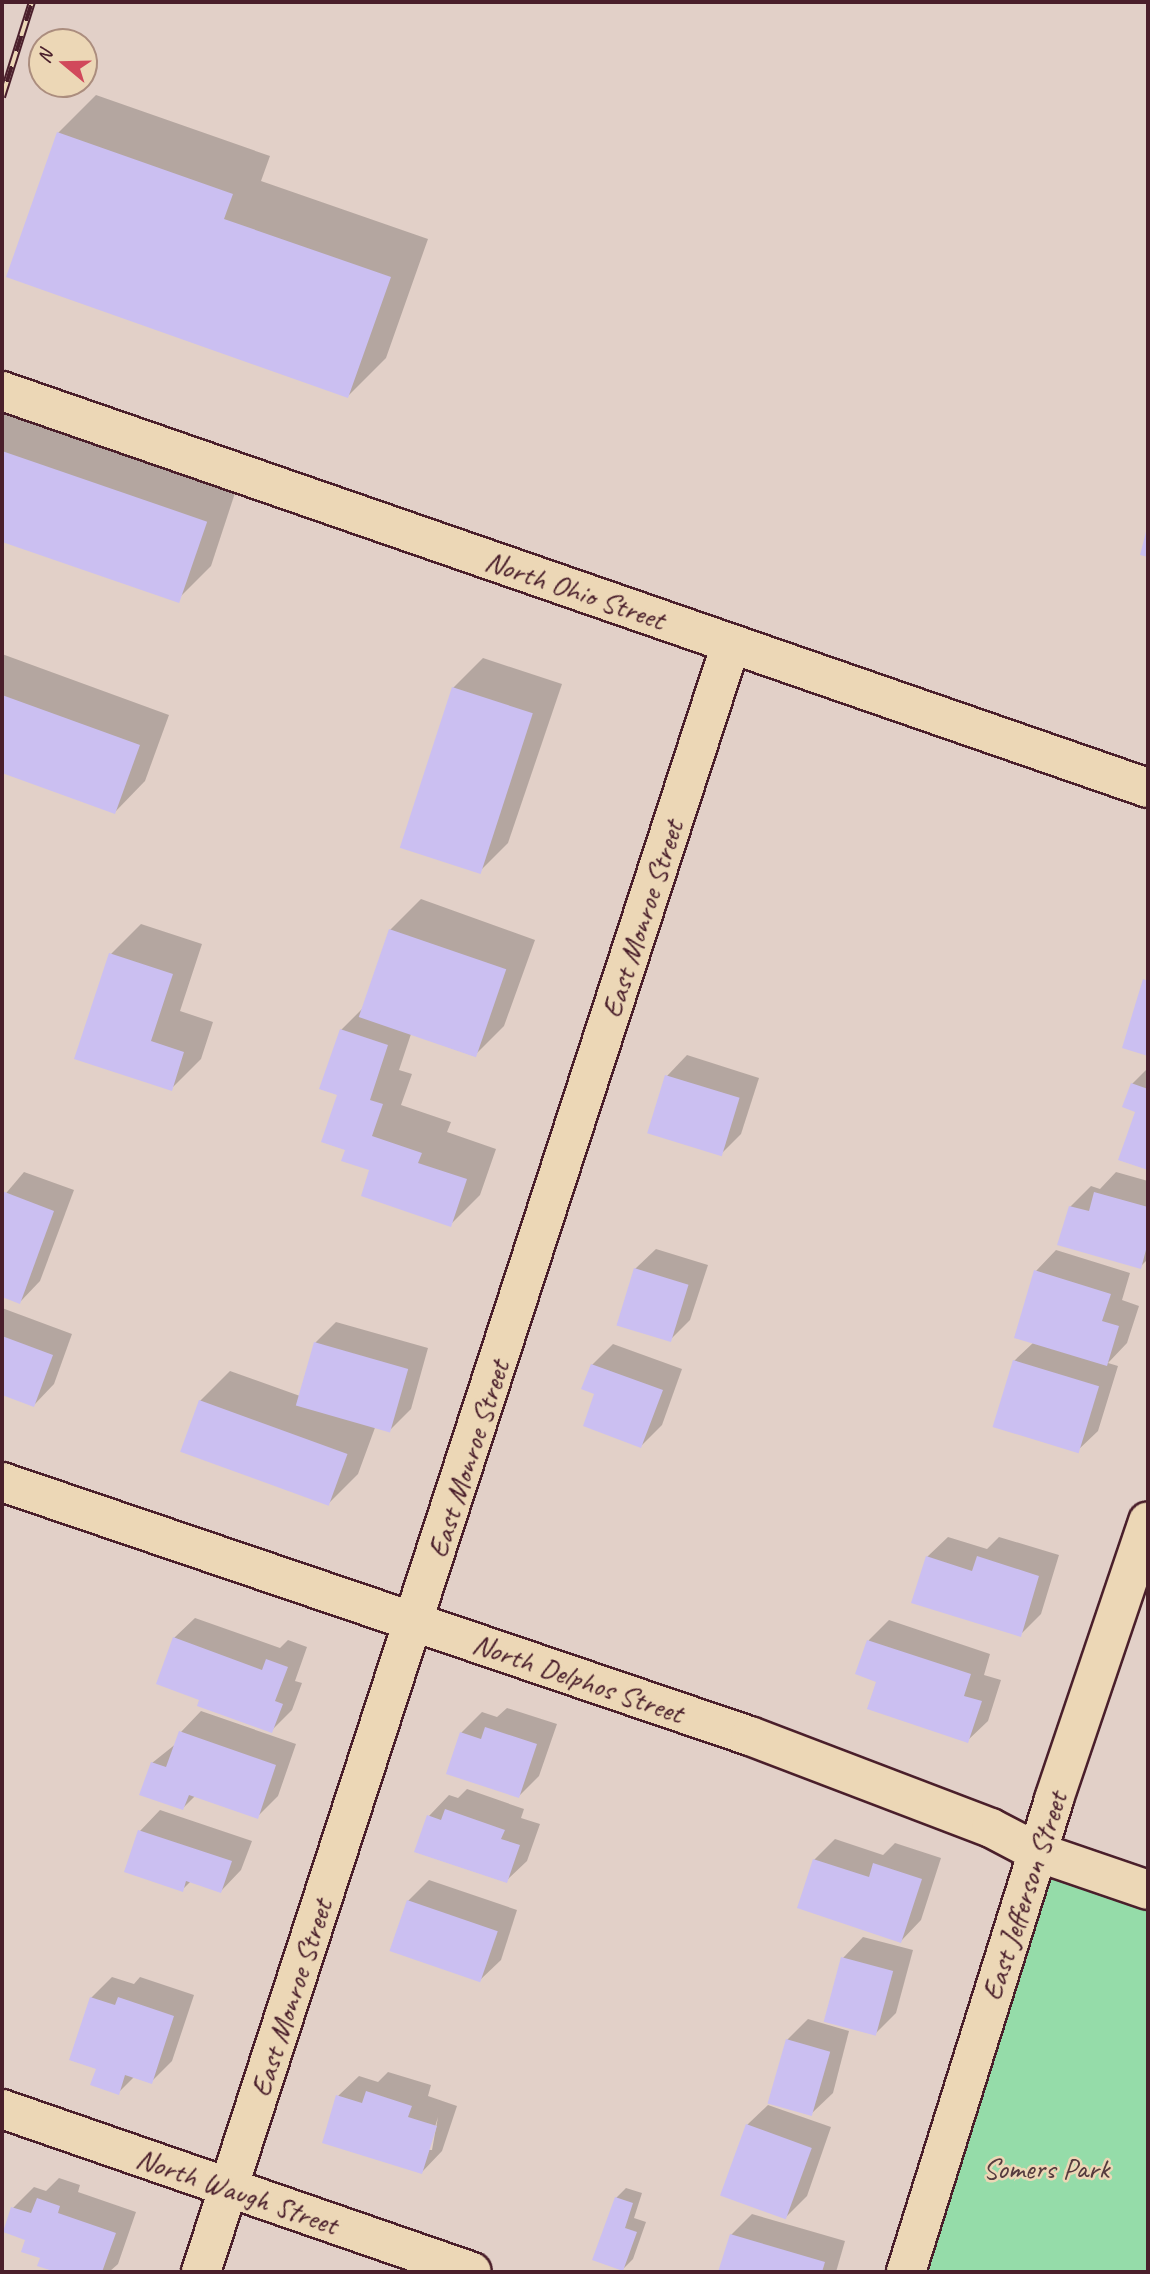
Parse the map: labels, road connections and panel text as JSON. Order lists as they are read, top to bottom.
{
  "streets": {
    "street": [
      "North Ohio Street",
      "East Monroe Street",
      "North Delphos Street",
      "East Jefferson Street",
      "North Waugh Street"
    ]
  },
  "crossings": [
    ["North Ohio Street", "East Monroe Street"],
    ["East Monroe Street", "North Delphos Street"],
    ["East Monroe Street", "North Waugh Street"],
    ["North Delphos Street", "East Jefferson Street"]
  ],
  "parks": ["Somers Park"],
  "north": "left"
}
